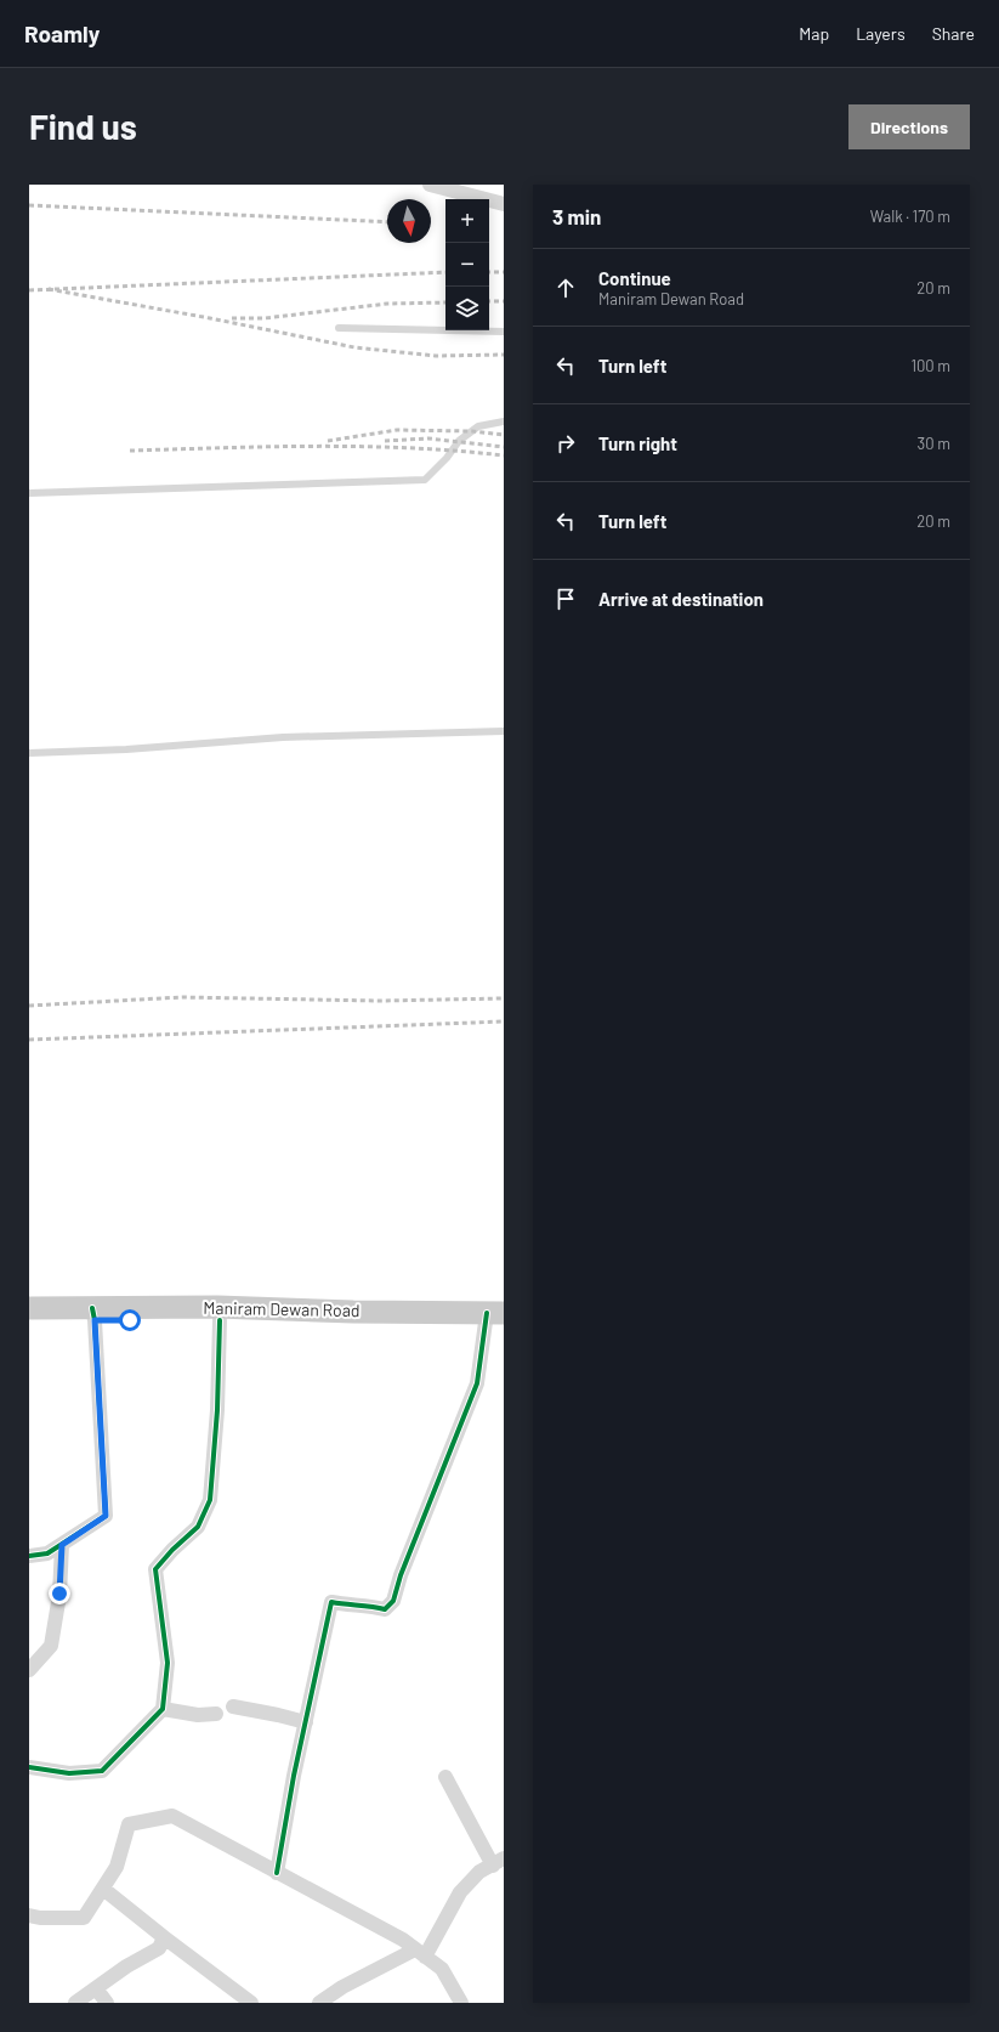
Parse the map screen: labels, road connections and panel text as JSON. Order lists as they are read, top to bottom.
{
  "streets": {
    "main road": ["Maniram Dewan Road"]
  },
  "north": "bottom",
  "page": {
    "header": "Roamly",
    "nav": ["Map", "Layers", "Share"],
    "buttons": "Directions",
    "title": "Find us",
    "heading": ["3 min", "Walk · 170 m"],
    "map_buttons": ["+", "−"],
    "list": [
      ["Continue", "Maniram Dewan Road", "20 m"],
      ["Turn left", "100 m"],
      ["Turn right", "30 m"],
      ["Turn left", "20 m"],
      "Arrive at destination"
    ]
  }
}
